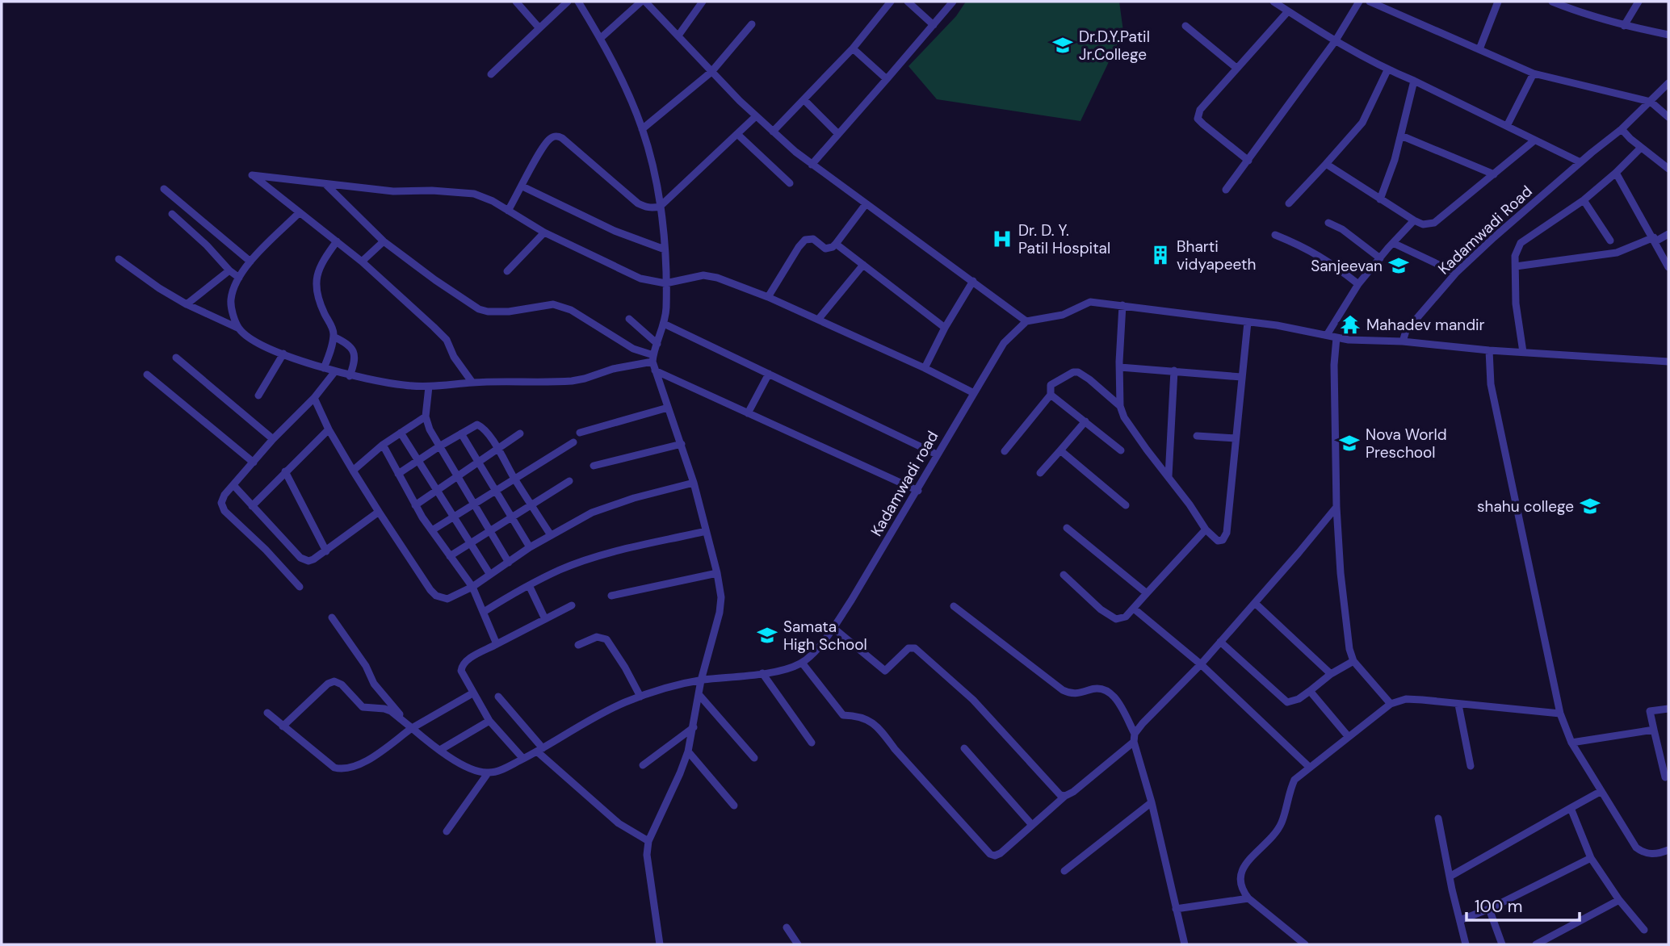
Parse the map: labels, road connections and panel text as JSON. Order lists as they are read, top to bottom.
{
  "streets": {
    "street": ["Kadamwadi Road", "Kadamwadi road"]
  },
  "places": {
    "school or university": [
      "Dr.D.Y.Patil Jr.College",
      "Sanjeevan",
      "Nova World Preschool",
      "shahu college",
      "Samata High School"
    ],
    "hospital": ["Dr. D. Y. Patil Hospital"],
    "building": ["Bharti vidyapeeth"],
    "temple": ["Mahadev mandir"]
  },
  "scale_bar": "100 m"
}
